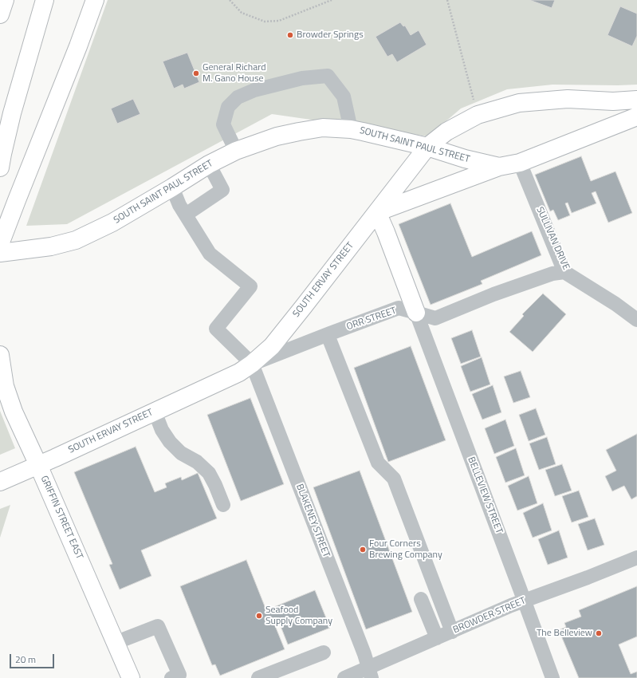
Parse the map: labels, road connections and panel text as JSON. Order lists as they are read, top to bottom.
{
  "streets": {
    "main road": ["SOUTH SAINT PAUL STREET", "SOUTH ERVAY STREET", "GRIFFIN STREET EAST"],
    "street": [
      "SULLIVAN DRIVE",
      "ORR STREET",
      "BELLEVIEW STREET",
      "BLAKENEY STREET",
      "BROWDER STREET"
    ]
  },
  "crossings": [
    ["SOUTH SAINT PAUL STREET", "SULLIVAN DRIVE"],
    ["SOUTH SAINT PAUL STREET", "SOUTH ERVAY STREET"],
    ["SULLIVAN DRIVE", "ORR STREET"],
    ["SOUTH ERVAY STREET", "ORR STREET"],
    ["SOUTH ERVAY STREET", "GRIFFIN STREET EAST"],
    ["SOUTH ERVAY STREET", "BLAKENEY STREET"],
    ["ORR STREET", "BELLEVIEW STREET"],
    ["ORR STREET", "BLAKENEY STREET"],
    ["BELLEVIEW STREET", "BROWDER STREET"],
    ["BLAKENEY STREET", "BROWDER STREET"]
  ],
  "places": [
    "Browder Springs",
    "General Richard M. Gano House",
    "Four Corners Brewing Company",
    "Seafood Supply Company",
    "The Belleview"
  ],
  "scale_bar": "20 m"
}
